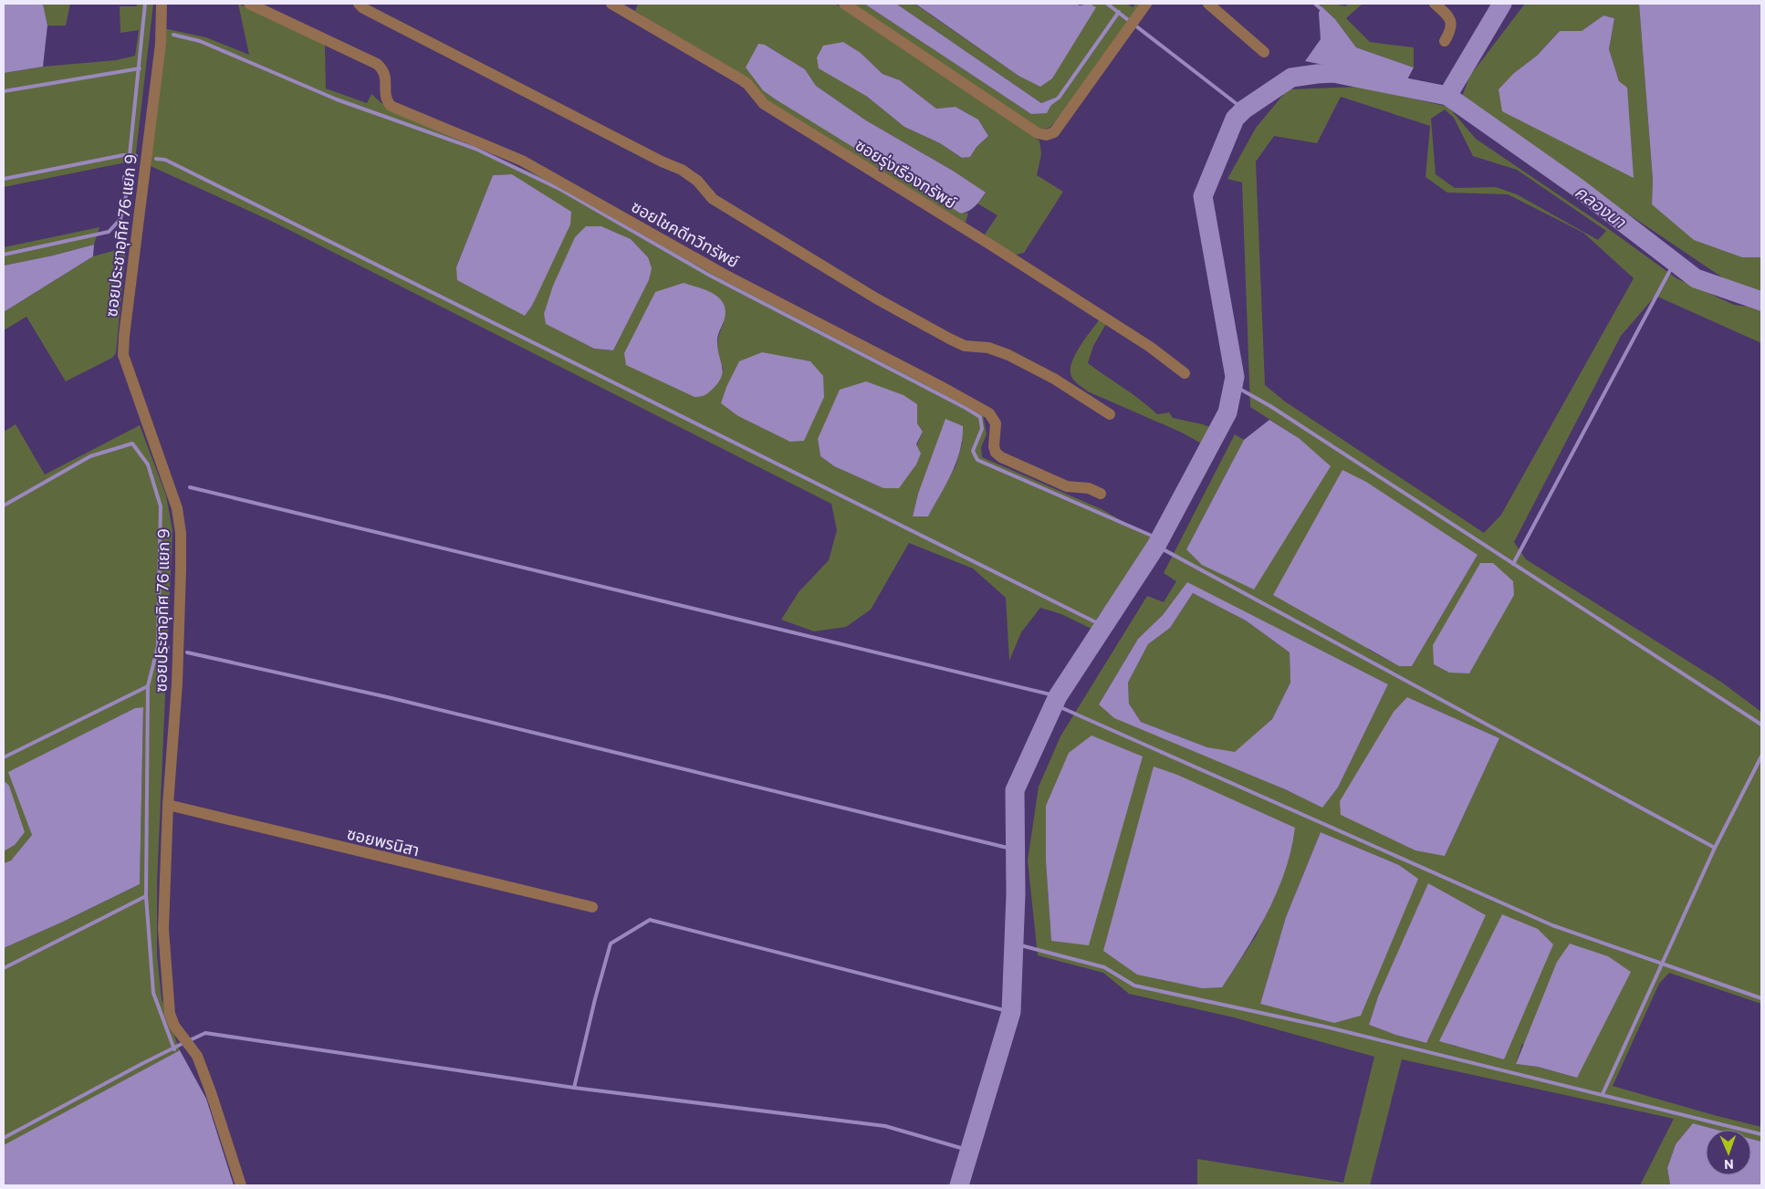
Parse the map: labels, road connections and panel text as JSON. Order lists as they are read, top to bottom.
{
  "streets": {
    "street": [
      "ซอยรุ่งเรืองทรัพย์",
      "ซอยโชคดีทวีทรัพย์",
      "ซอยประชาอุทิศ 76 แยก 9",
      "ซอยพรนิสา"
    ]
  },
  "crossings": [
    ["ซอยประชาอุทิศ 76 แยก 9", "ซอยพรนิสา"]
  ],
  "water": ["คลองนา"],
  "north": "bottom"
}
